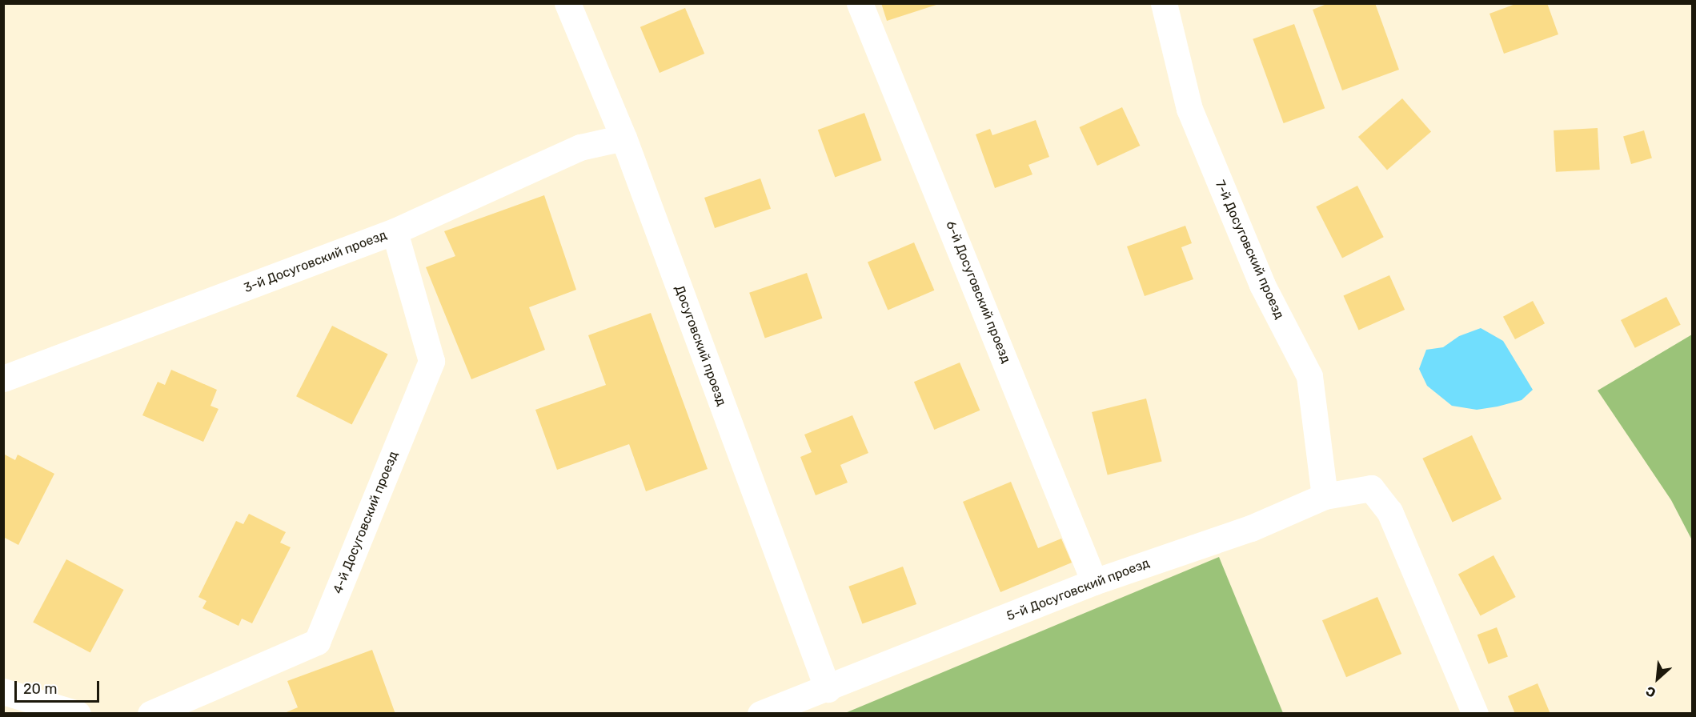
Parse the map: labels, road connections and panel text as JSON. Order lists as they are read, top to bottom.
{
  "streets": {
    "street": [
      "7-й Досуговский проезд",
      "3-й Досуговский проезд",
      "6-й Досуговский проезд",
      "Досуговский проезд",
      "4-й Досуговский проезд",
      "5-й Досуговский проезд"
    ]
  },
  "crossings": [
    ["7-й Досуговский проезд", "5-й Досуговский проезд"],
    ["3-й Досуговский проезд", "Досуговский проезд"],
    ["3-й Досуговский проезд", "4-й Досуговский проезд"],
    ["6-й Досуговский проезд", "5-й Досуговский проезд"],
    ["Досуговский проезд", "5-й Досуговский проезд"]
  ],
  "scale_bar": "20 m",
  "north": "bottom left"
}
